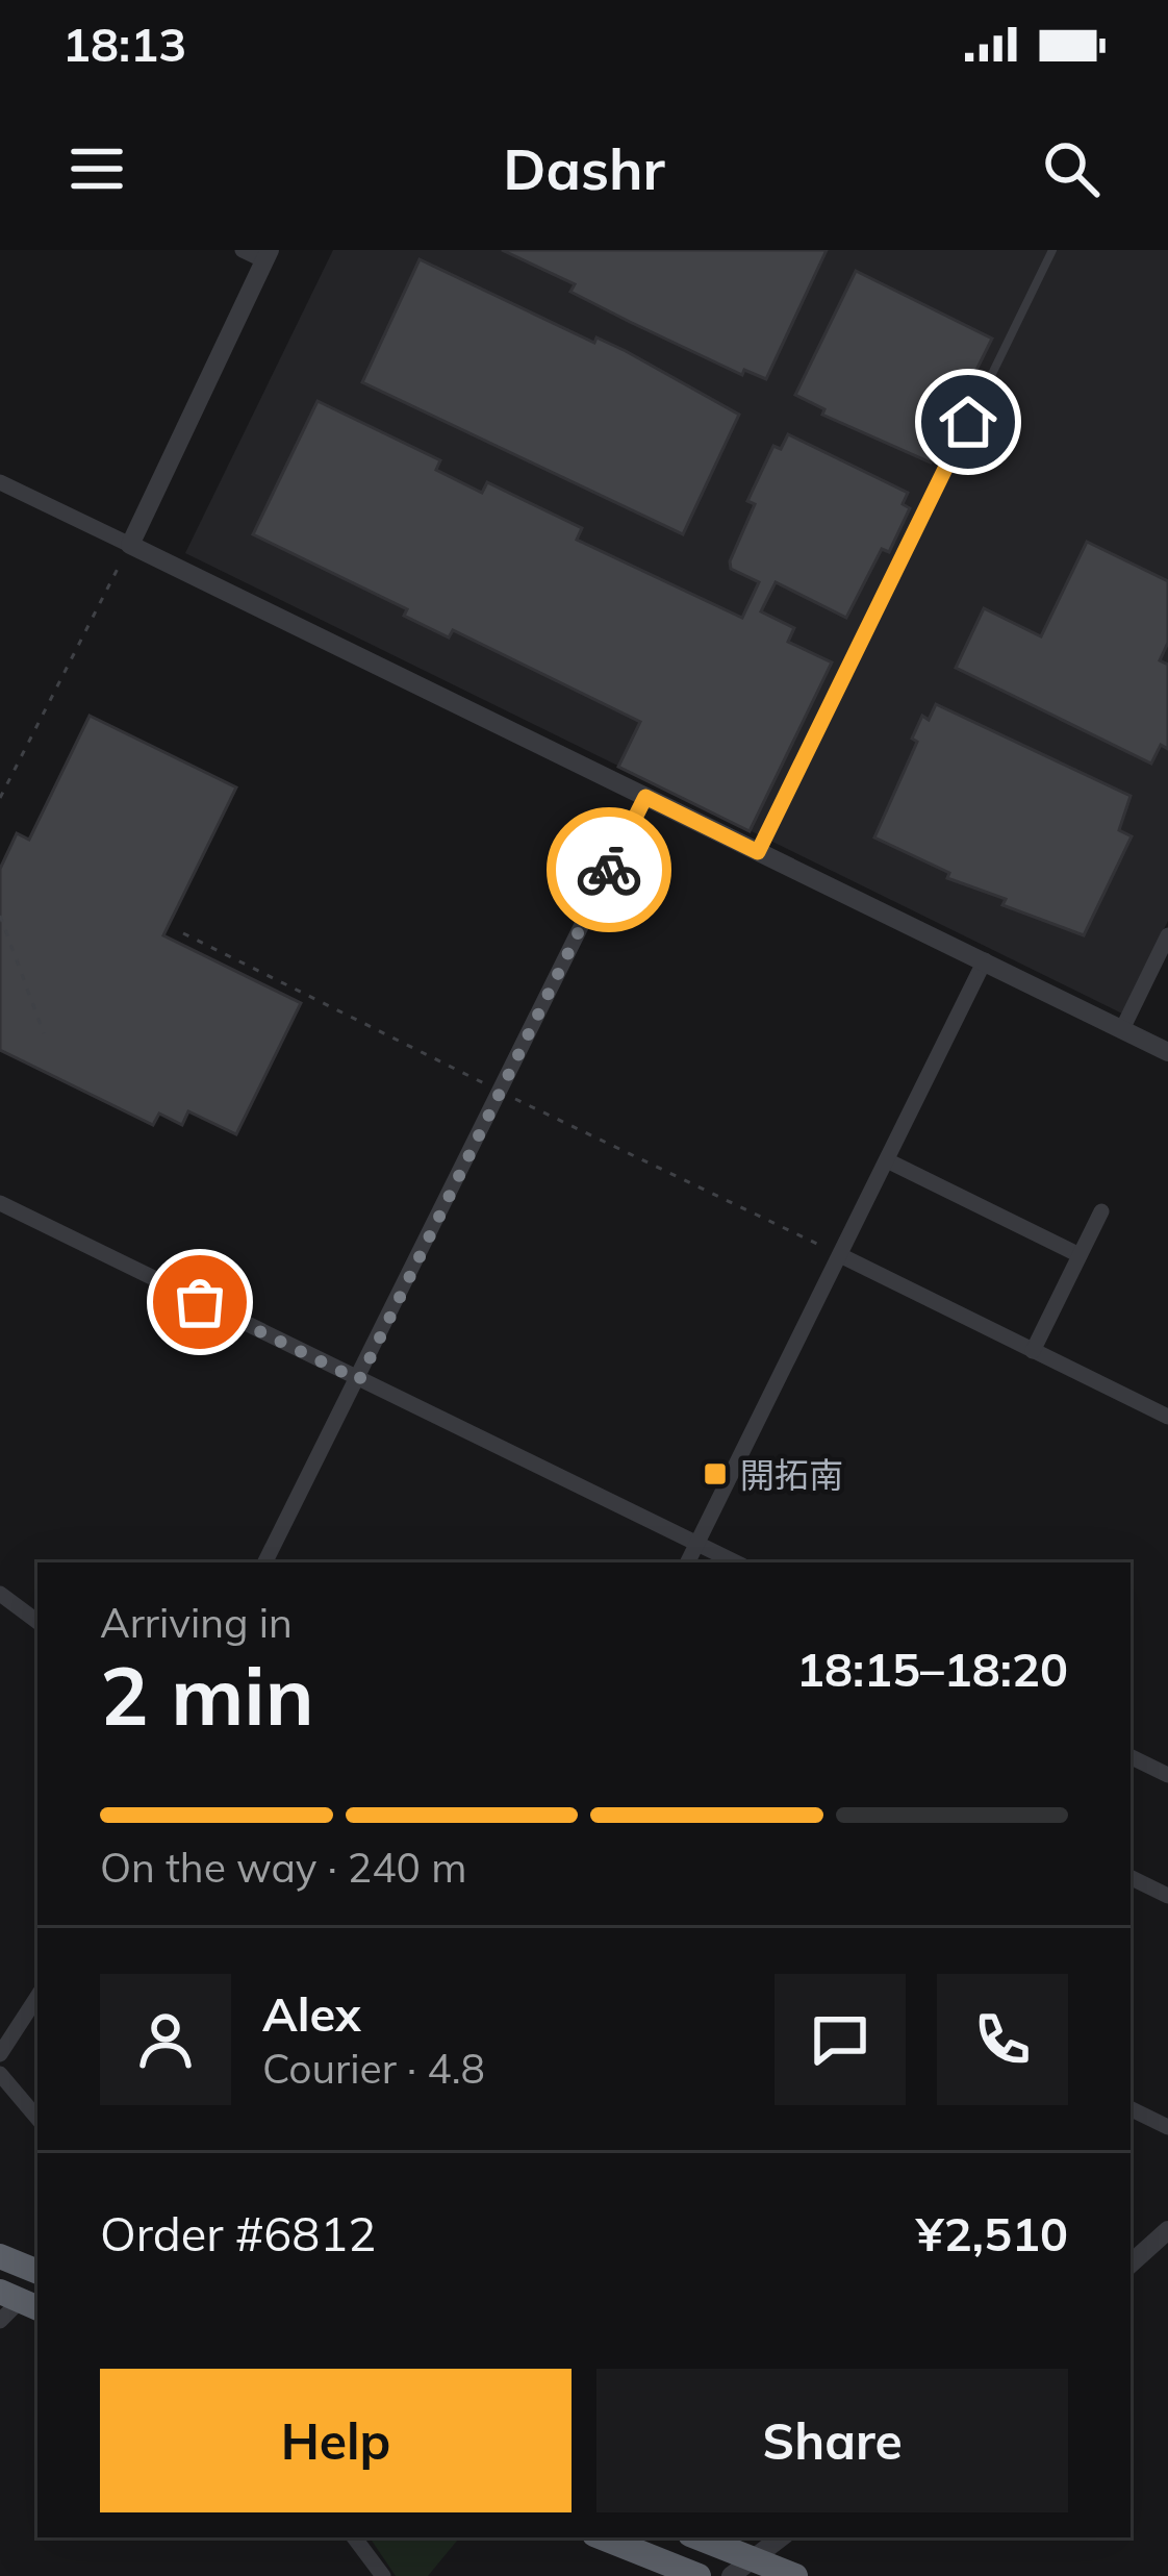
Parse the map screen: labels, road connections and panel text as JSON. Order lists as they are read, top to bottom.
{
  "places": {
    "transit": ["開拓南"]
  },
  "page": {
    "status": "18:13",
    "header": "Dashr",
    "heading": ["2 min", "Arriving in", "18:15–18:20"],
    "panel": [
      "Alex",
      "Courier · 4.8",
      "Order #6812",
      "¥2,510"
    ],
    "bar": "On the way · 240 m",
    "buttons": ["Help", "Share"]
  }
}
